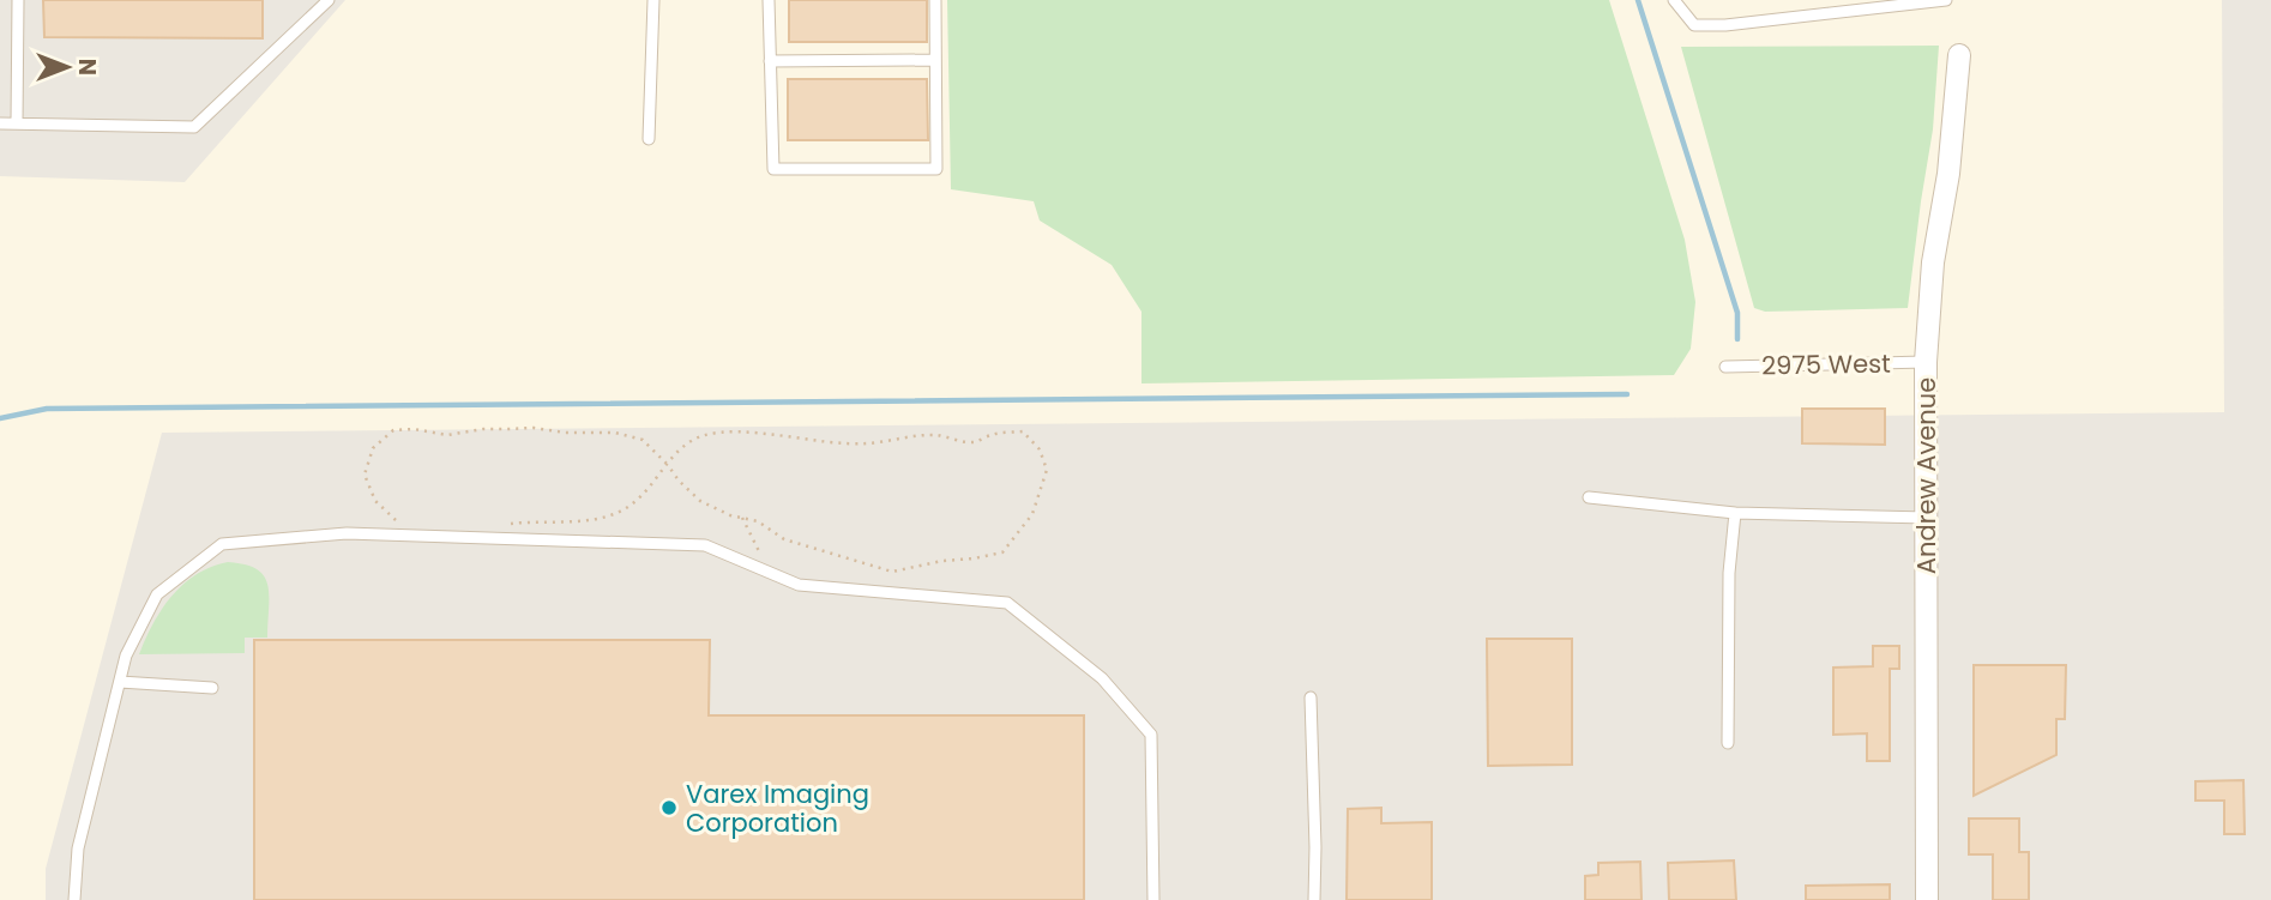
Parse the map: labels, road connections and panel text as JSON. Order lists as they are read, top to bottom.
{
  "streets": {
    "street": ["Andrew Avenue"],
    "lane": ["2975 West"]
  },
  "crossings": [
    ["2975 West", "Andrew Avenue"]
  ],
  "places": ["Varex Imaging Corporation"],
  "north": "right"
}
